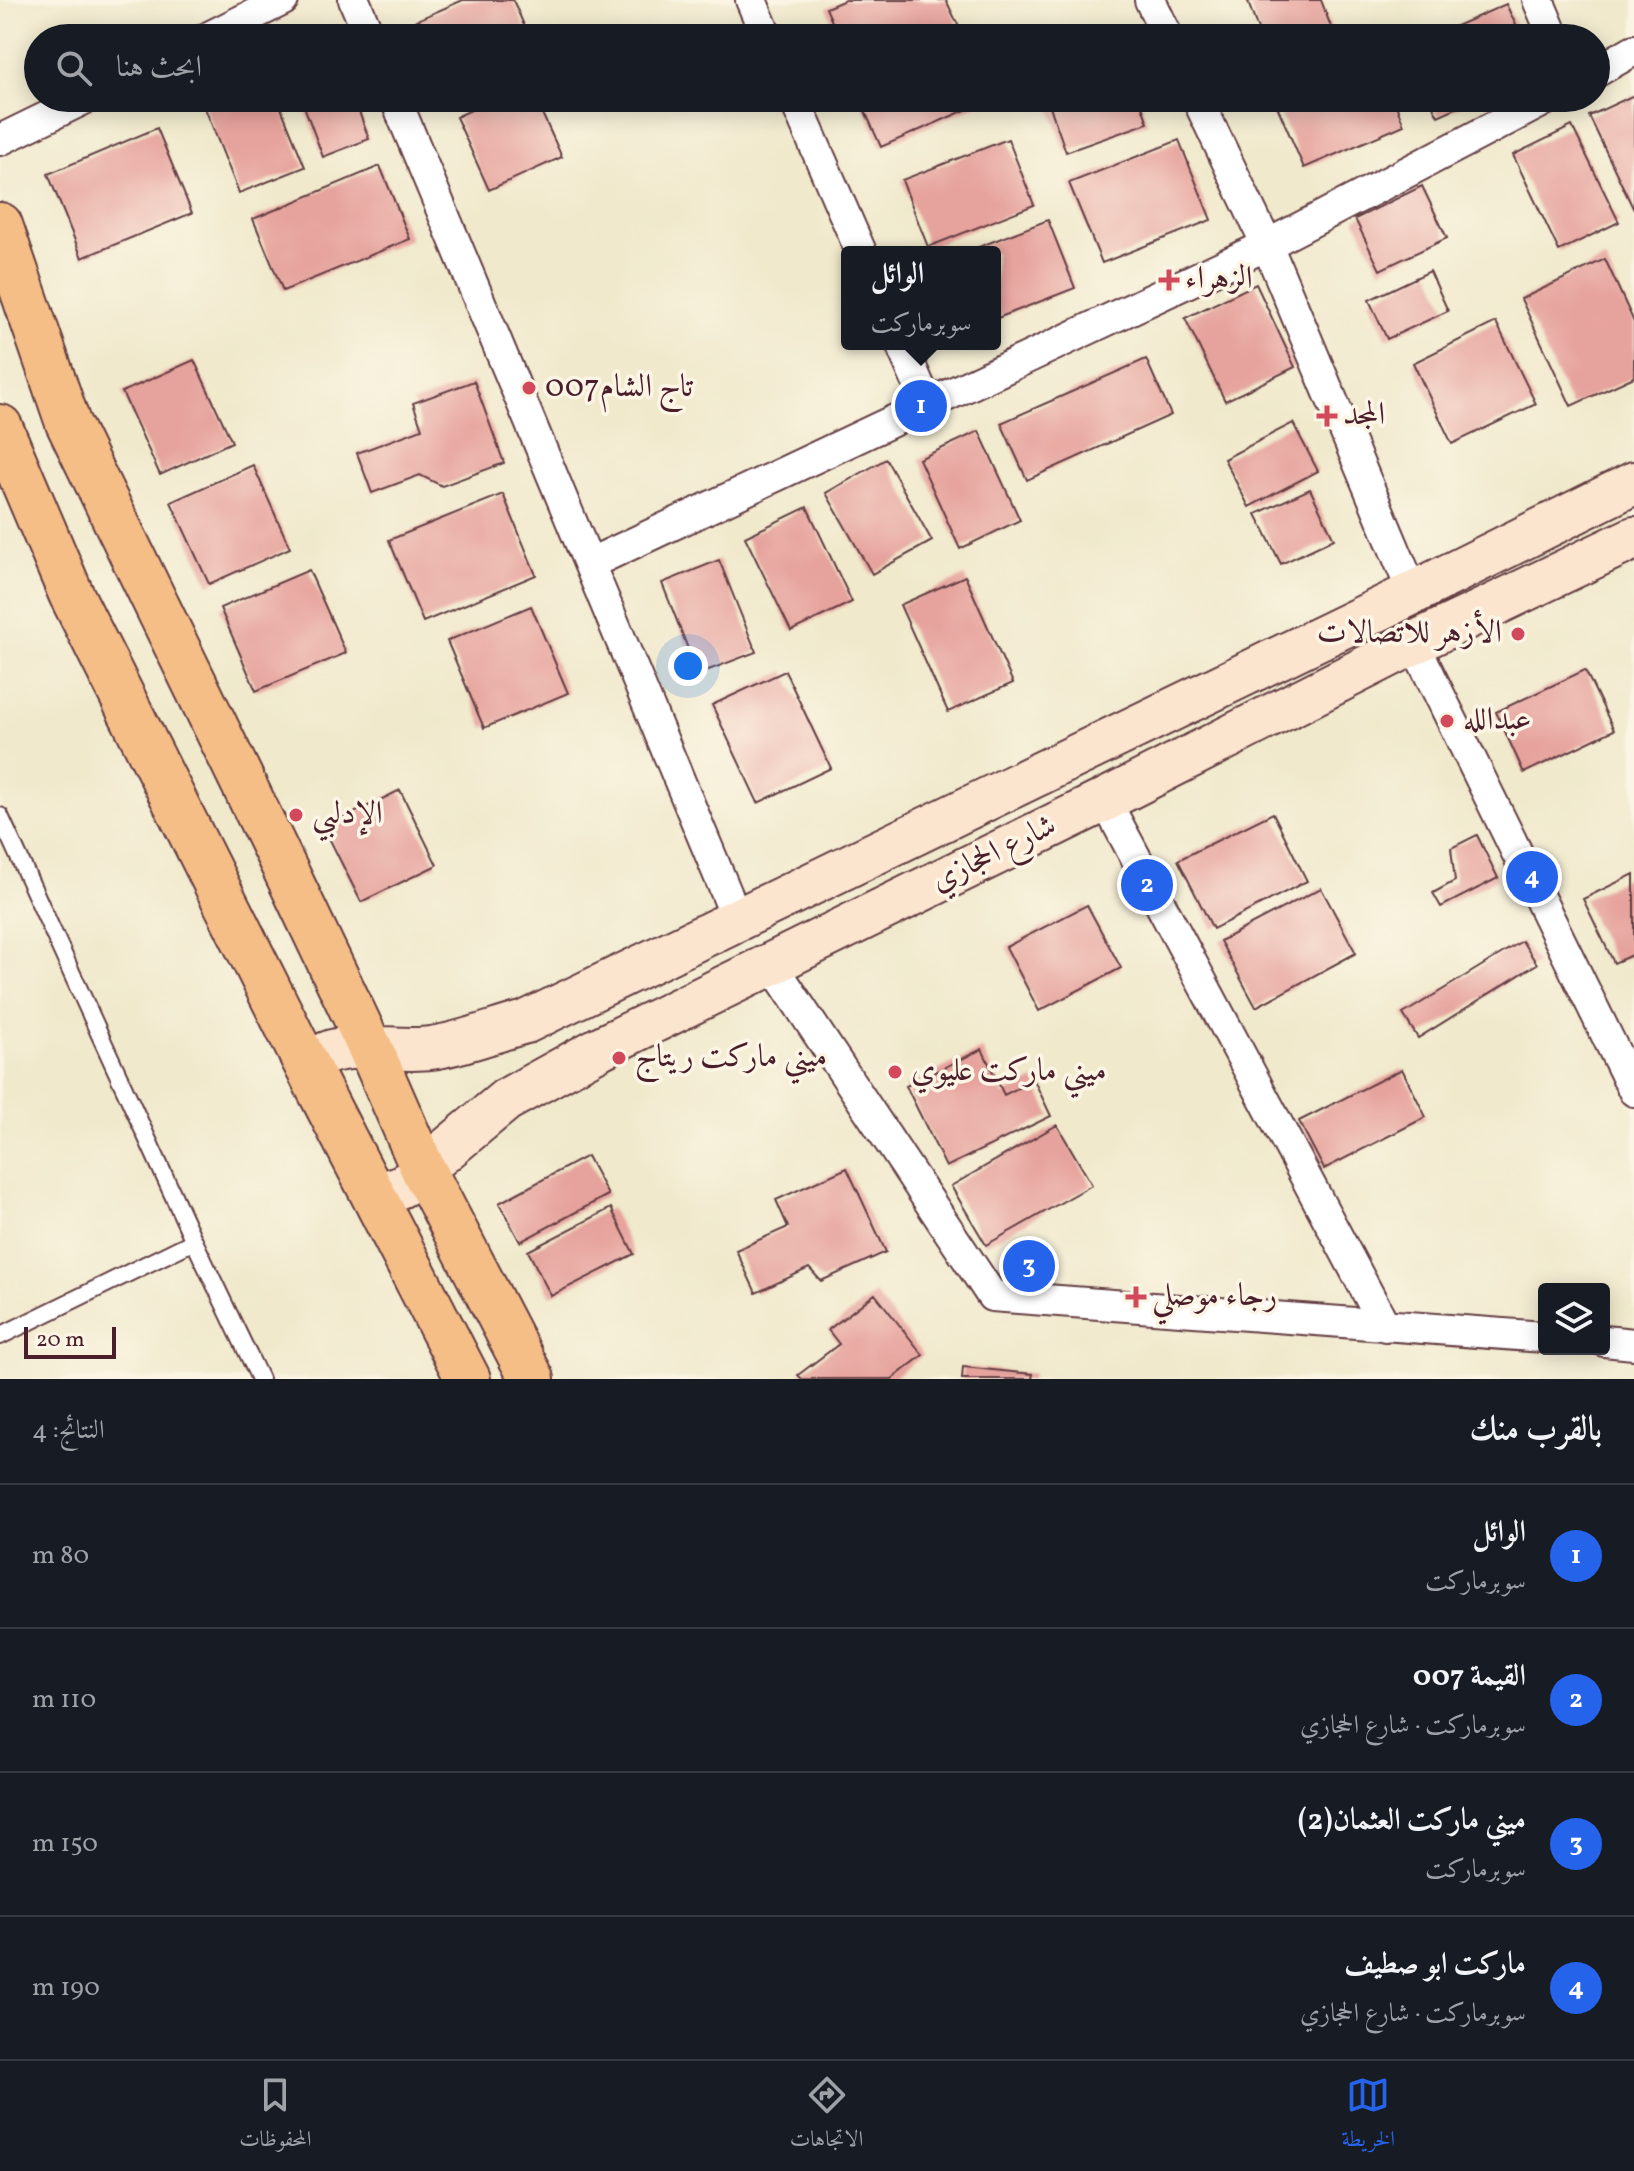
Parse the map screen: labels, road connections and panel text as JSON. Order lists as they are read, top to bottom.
{
  "streets": {
    "main road": ["شارع الحجازي"]
  },
  "places": {
    "health": ["الزهراء", "المجد", "رجاء موصلي"],
    "other": [
      "تاج الشام007",
      "الأزهر للاتصالات",
      "عبدالله",
      "الإدلبي",
      "ميني ماركت ريتاج",
      "ميني ماركت عليوي"
    ]
  },
  "scale_bar": "20 m",
  "page": {
    "search": "ابحث هنا",
    "popup": ["الوائل", "سوبرماركت"],
    "pins": [
      "1",
      "4",
      "2",
      "3"
    ],
    "scale": "20 m",
    "heading": ["بالقرب منك", "النتائج: 4"],
    "list": [
      {
        "mark": "1",
        "name": "الوائل",
        "note": "سوبرماركت",
        "value": "80 m"
      },
      {
        "mark": "2",
        "name": "القيمة 007",
        "note": "سوبرماركت · شارع الحجازي",
        "value": "110 m"
      },
      {
        "mark": "3",
        "name": "ميني ماركت العثمان(2)",
        "note": "سوبرماركت",
        "value": "150 m"
      },
      {
        "mark": "4",
        "name": "ماركت ابو صطيف",
        "note": "سوبرماركت · شارع الحجازي",
        "value": "190 m"
      }
    ],
    "nav": ["الخريطة", "الاتجاهات", "المحفوظات"]
  }
}
